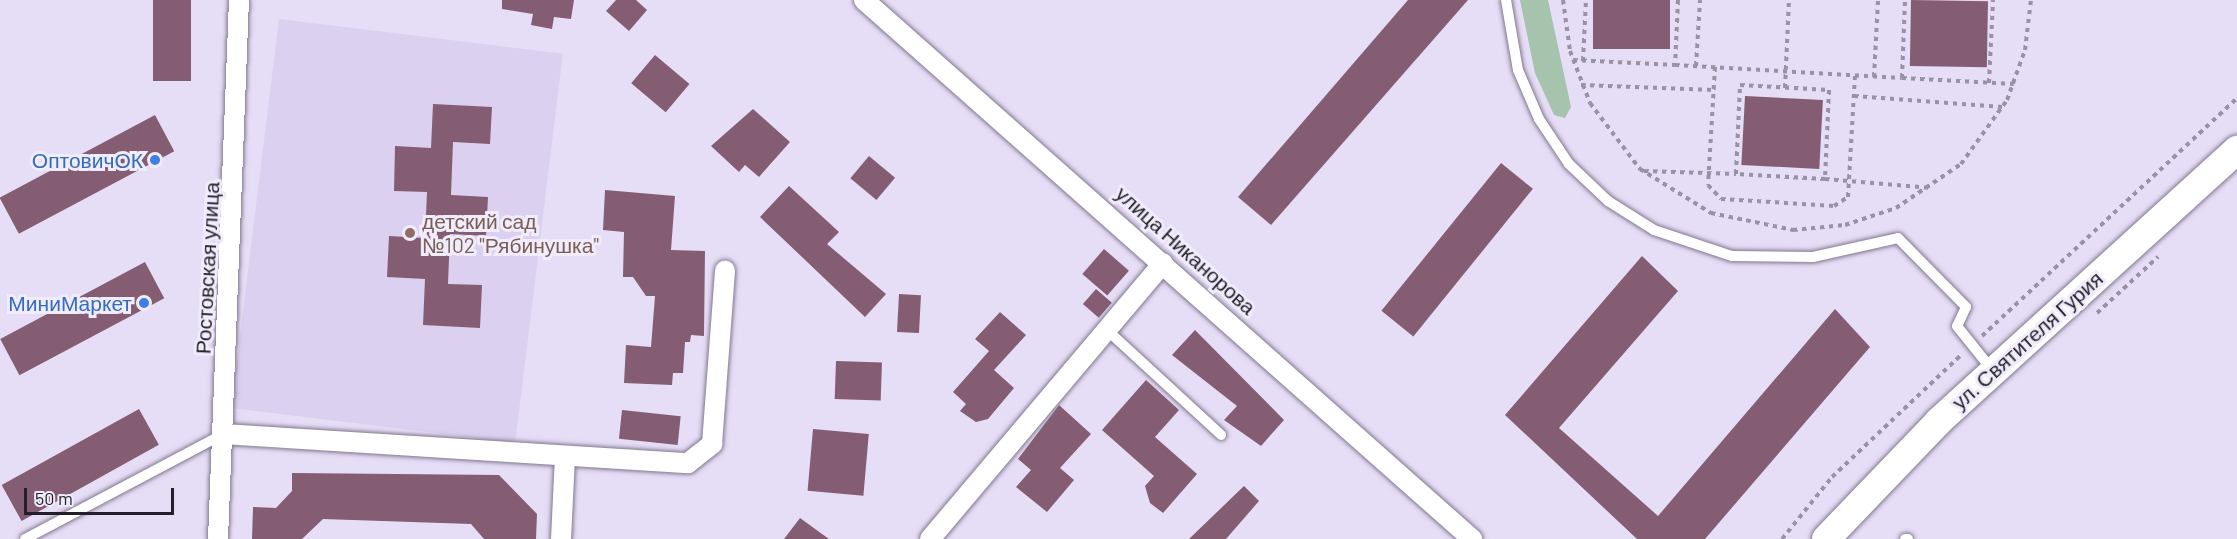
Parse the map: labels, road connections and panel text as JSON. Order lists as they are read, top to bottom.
{
  "streets": {
    "street": ["улица Никанорова", "Ростовская улица", "ул. Святителя Гурия"]
  },
  "places": ["ОптовичОК", "детский сад №102 \"Рябинушка\"", "МиниМаркет"],
  "scale_bar": "50 m"
}
